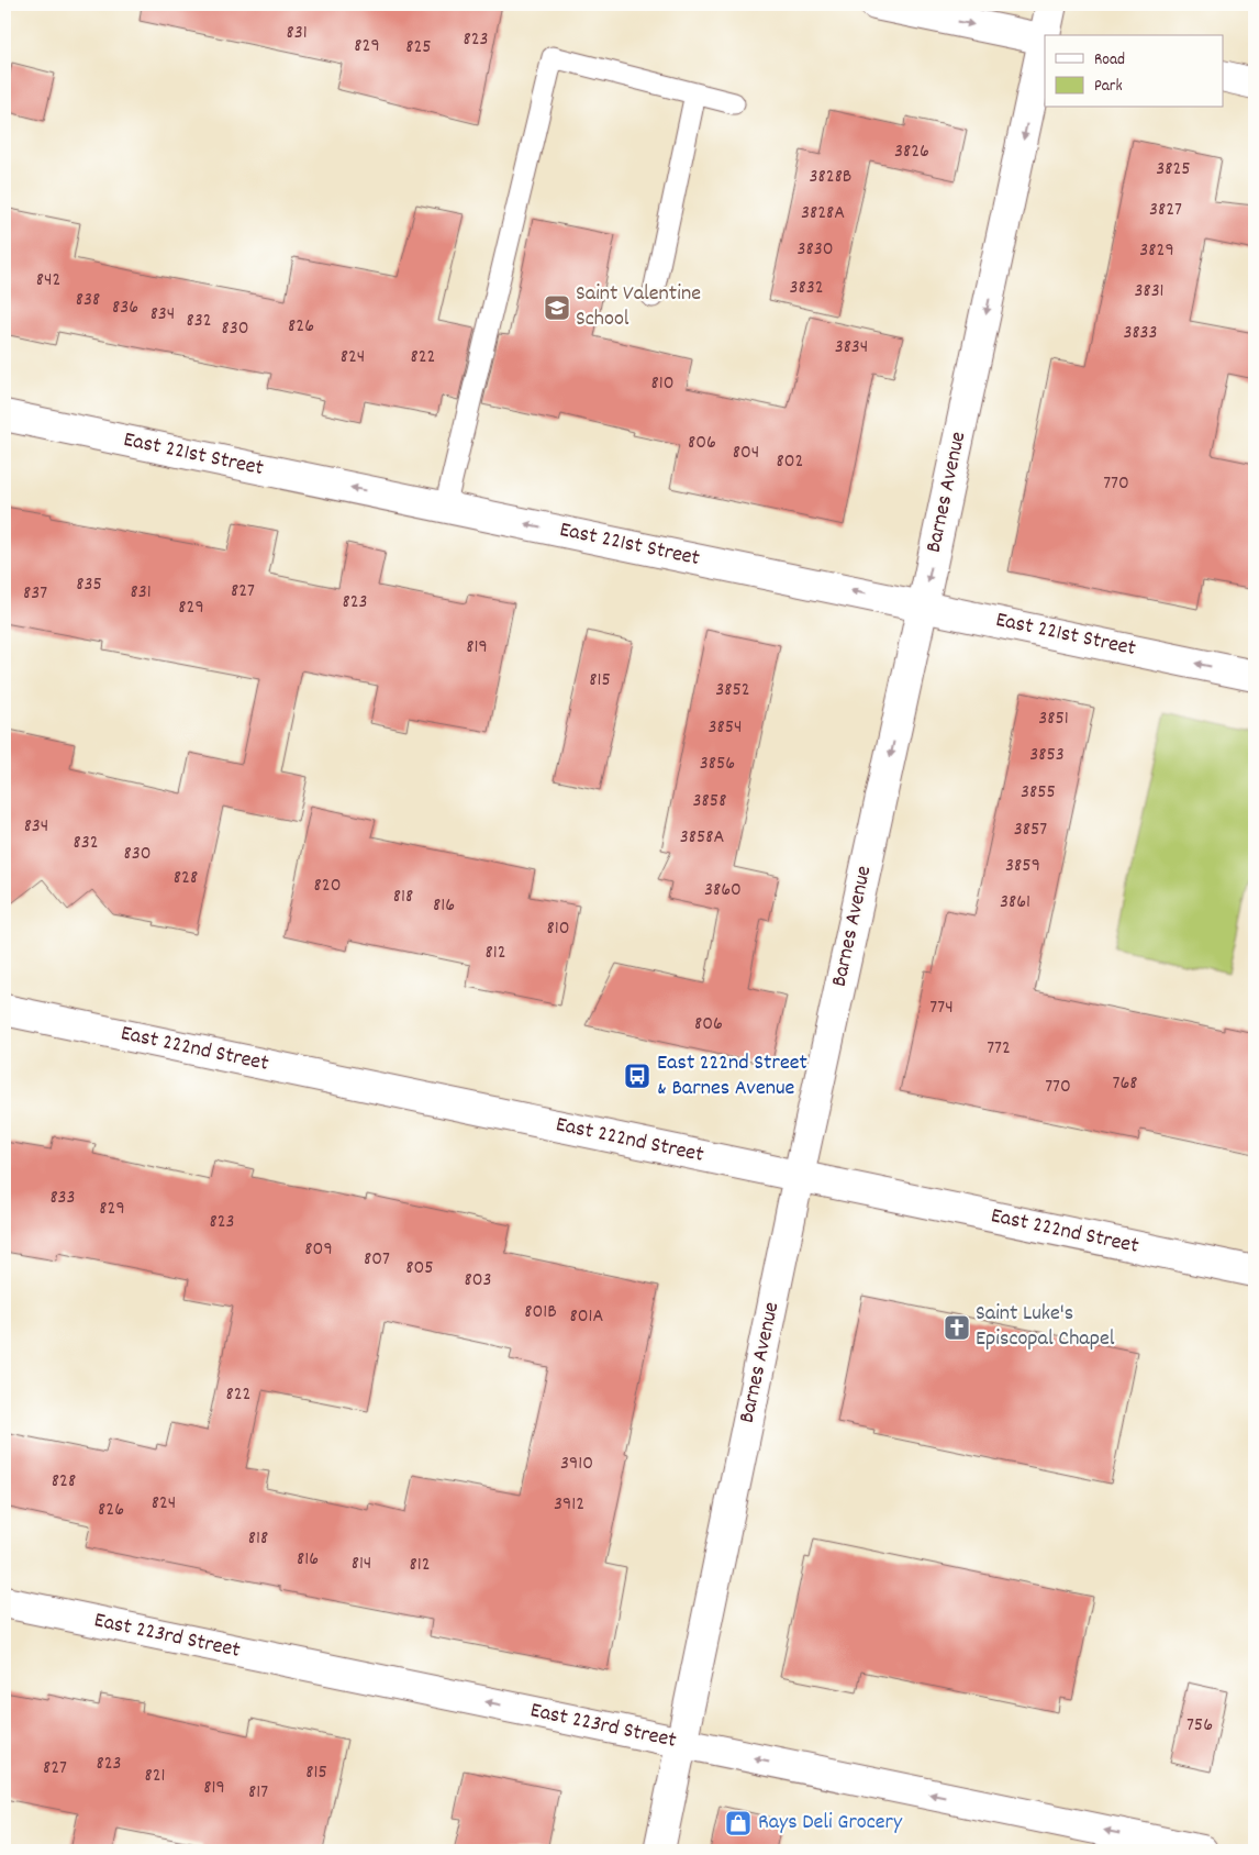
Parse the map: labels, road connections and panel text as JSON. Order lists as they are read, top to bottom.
{
  "streets": {
    "street": [
      "East 221st Street",
      "Barnes Avenue",
      "East 222nd Street",
      "East 223rd Street"
    ]
  },
  "crossings": [
    ["East 221st Street", "Barnes Avenue"],
    ["Barnes Avenue", "East 222nd Street"],
    ["Barnes Avenue", "East 223rd Street"]
  ],
  "one_way": ["East 221st Street", "Barnes Avenue", "East 223rd Street"],
  "places": {
    "school or university": ["Saint Valentine School"],
    "bus stop": ["East 222nd Street & Barnes Avenue"],
    "church": ["Saint Luke's Episcopal Chapel"],
    "shop": ["Rays Deli Grocery"]
  },
  "house_numbers": [
    "831",
    "823",
    "829",
    "825",
    "3826",
    "3825",
    "3828B",
    "3827",
    "3828A",
    "3830",
    "3829",
    "842",
    "3832",
    "3831",
    "838",
    "836",
    "834",
    "832",
    "826",
    "830",
    "3833",
    "3834",
    "824",
    "822",
    "810",
    "806",
    "804",
    "802",
    "770",
    "835",
    "827",
    "831",
    "837",
    "823",
    "829",
    "819",
    "815",
    "3852",
    "3851",
    "3854",
    "3853",
    "3856",
    "3855",
    "3858",
    "834",
    "3857",
    "3858A",
    "832",
    "830",
    "3859",
    "828",
    "820",
    "3860",
    "818",
    "3861",
    "816",
    "810",
    "812",
    "774",
    "806",
    "772",
    "768",
    "770",
    "833",
    "829",
    "823",
    "809",
    "807",
    "805",
    "803",
    "801B",
    "801A",
    "822",
    "3910",
    "828",
    "824",
    "3912",
    "826",
    "818",
    "816",
    "814",
    "812",
    "756",
    "823",
    "827",
    "815",
    "821",
    "819",
    "817"
  ],
  "legend": ["Road", "Park"]
}
